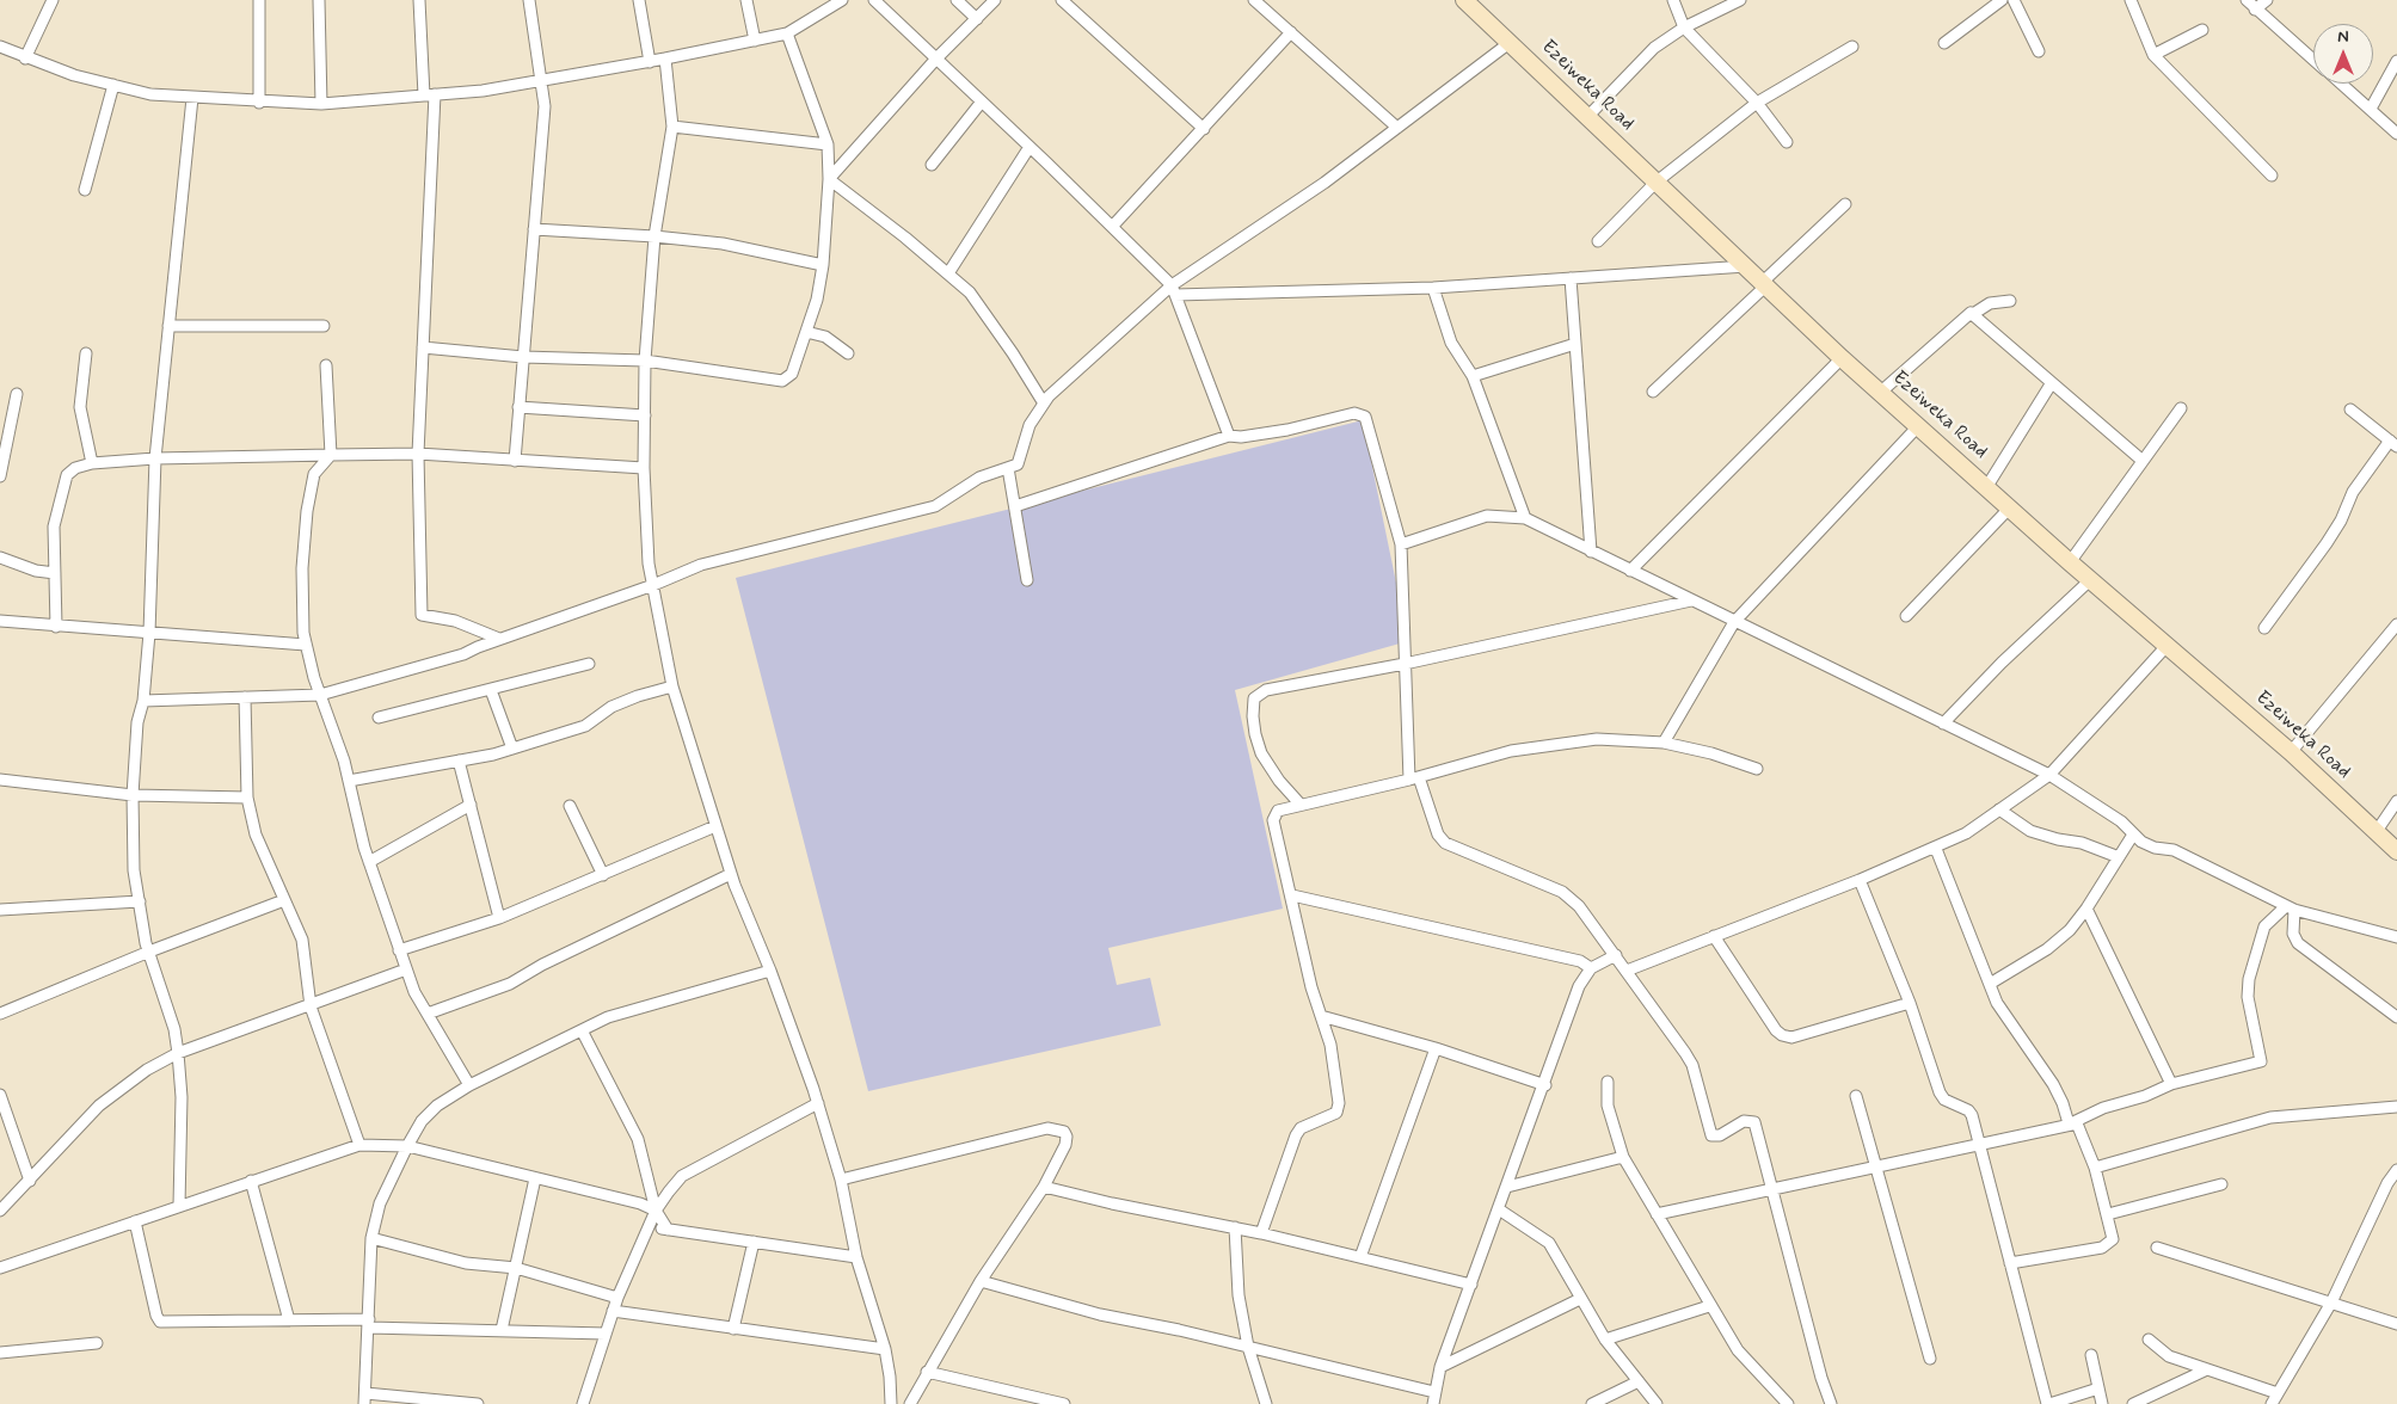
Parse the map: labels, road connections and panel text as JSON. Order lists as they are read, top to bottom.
{
  "streets": {
    "main road": ["Ezeiweka Road"]
  },
  "north": "top"
}
